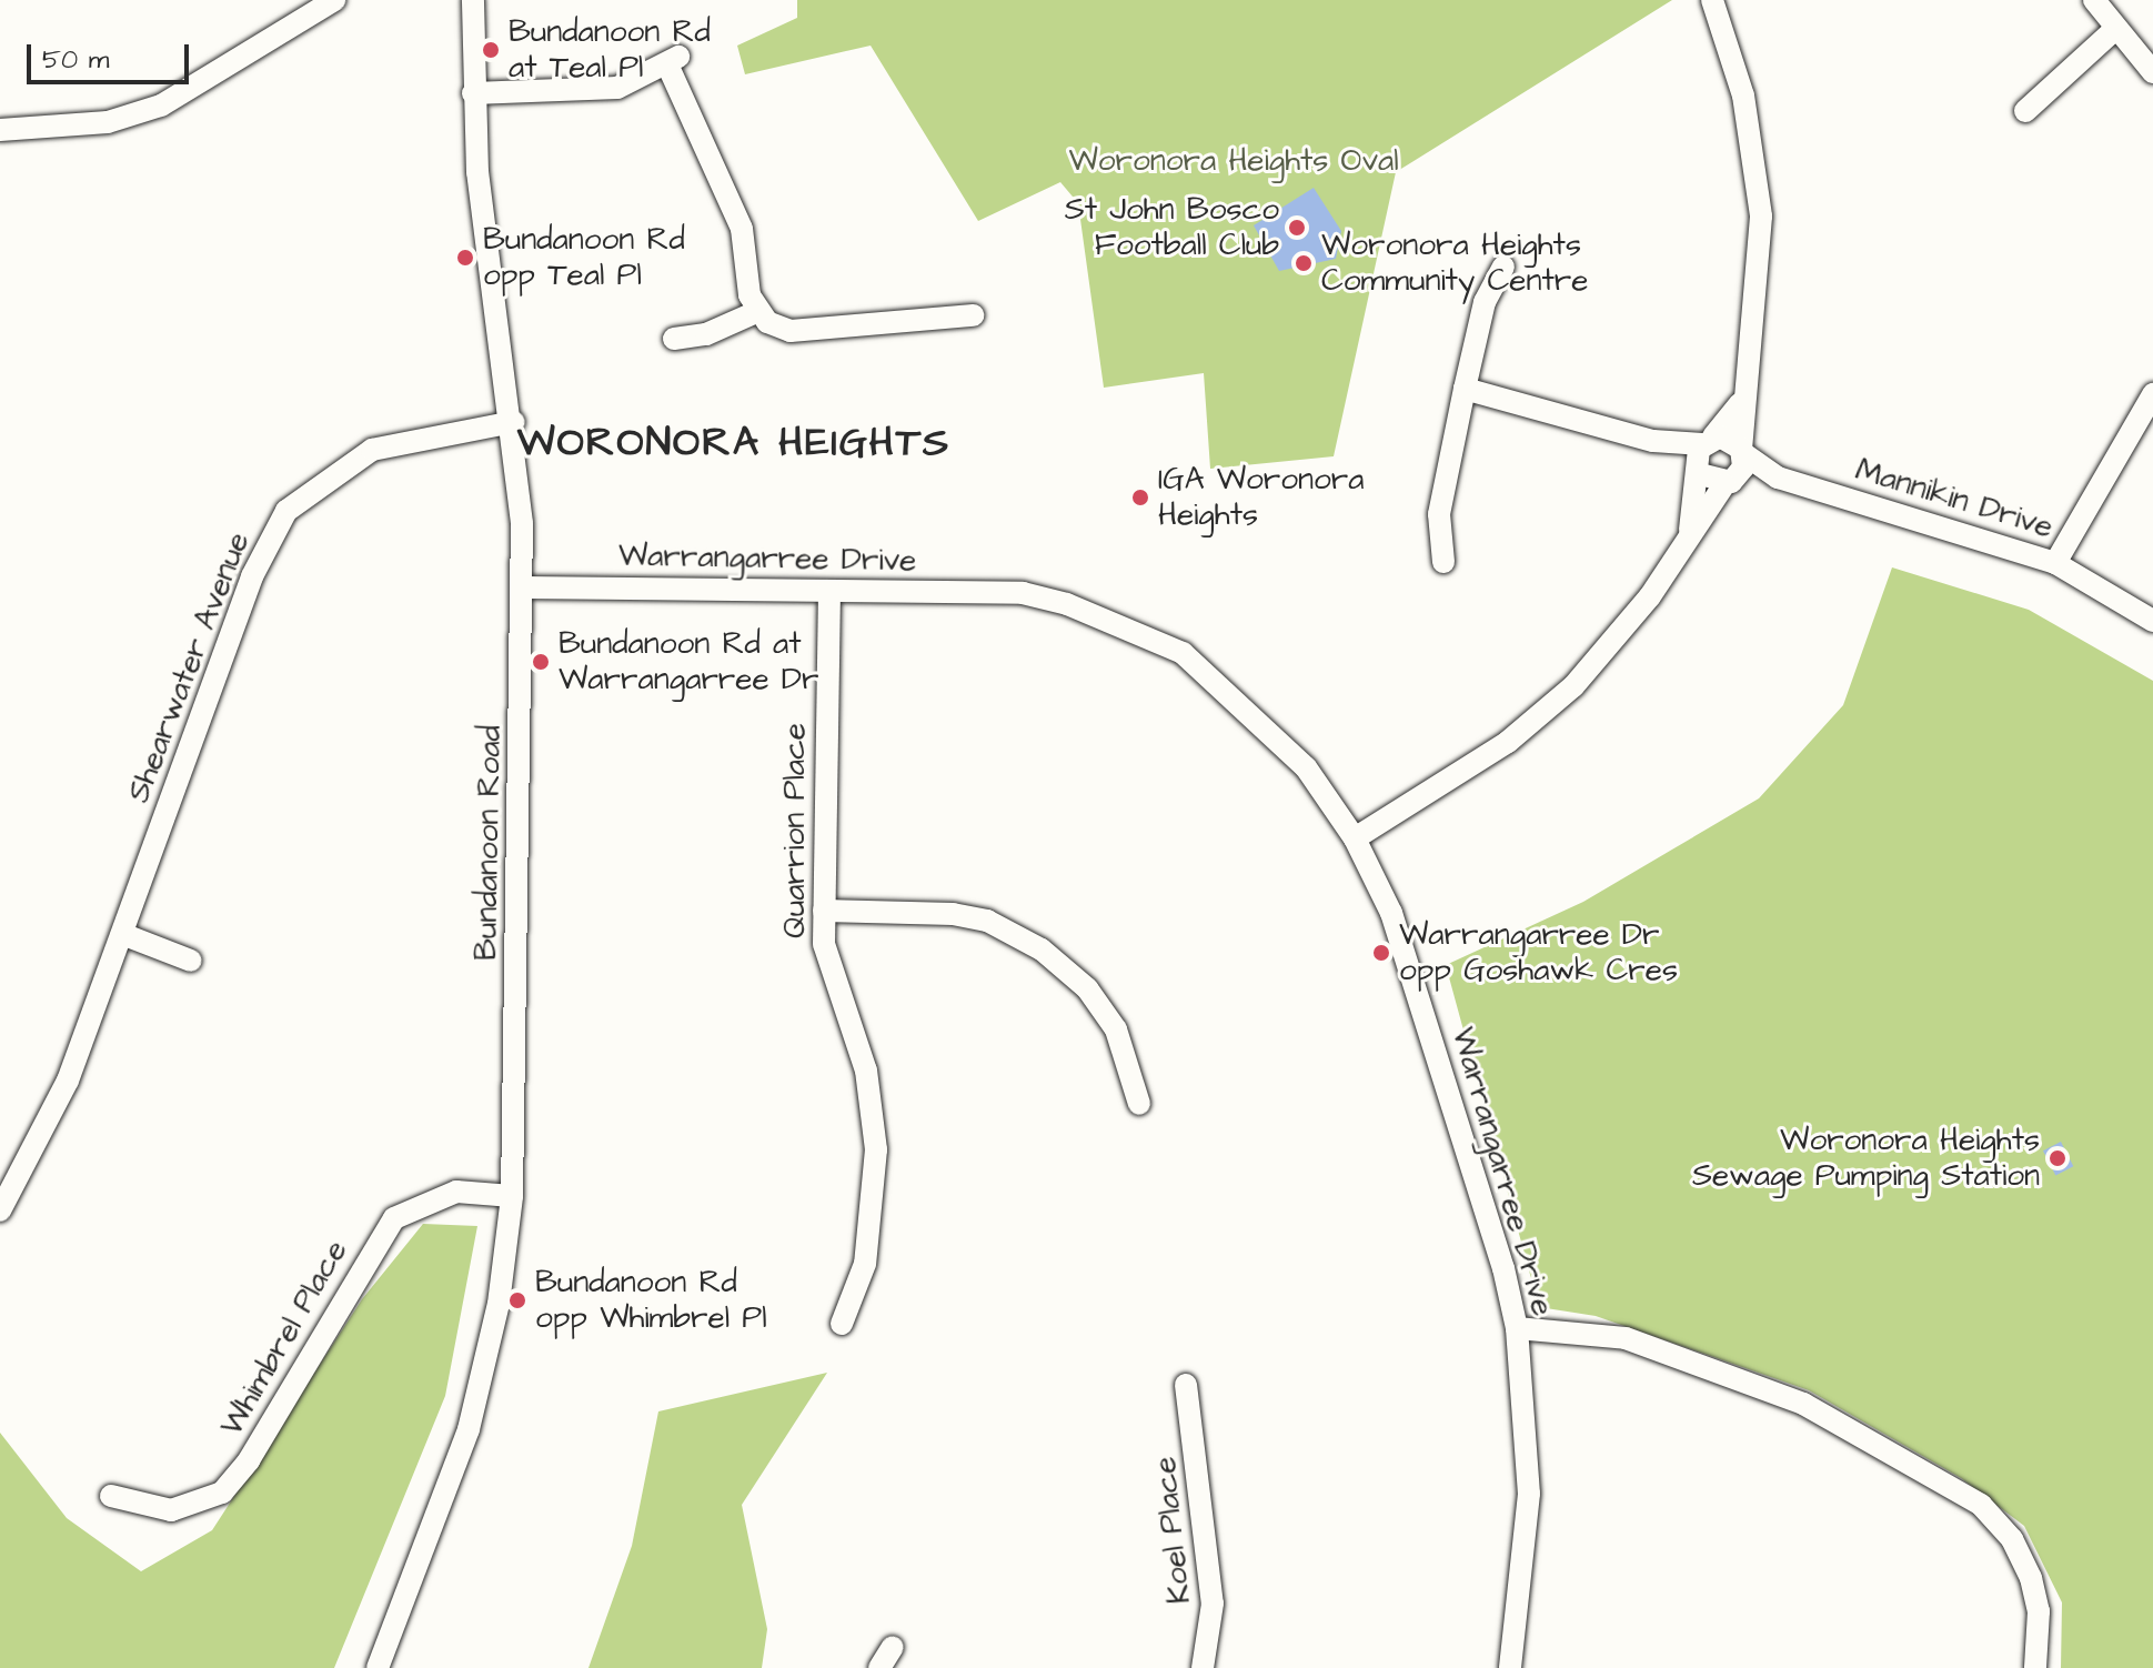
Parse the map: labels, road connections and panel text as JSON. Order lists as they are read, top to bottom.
{
  "streets": {
    "street": [
      "Mannikin Drive",
      "Warrangarree Drive",
      "Shearwater Avenue",
      "Quarrion Place",
      "Bundanoon Road",
      "Whimbrel Place",
      "Koel Place"
    ]
  },
  "crossings": [
    ["Warrangarree Drive", "Quarrion Place"],
    ["Warrangarree Drive", "Bundanoon Road"],
    ["Shearwater Avenue", "Bundanoon Road"],
    ["Bundanoon Road", "Whimbrel Place"]
  ],
  "districts": ["WORONORA HEIGHTS"],
  "parks": ["Woronora Heights Oval"],
  "places": [
    "Bundanoon Rd at Teal Pl",
    "St John Bosco Football Club",
    "Bundanoon Rd opp Teal Pl",
    "Woronora Heights Community Centre",
    "IGA Woronora Heights",
    "Bundanoon Rd at Warrangarree Dr",
    "Warrangarree Dr opp Goshawk Cres",
    "Woronora Heights Sewage Pumping Station",
    "Bundanoon Rd opp Whimbrel Pl"
  ],
  "scale_bar": "50 m"
}
